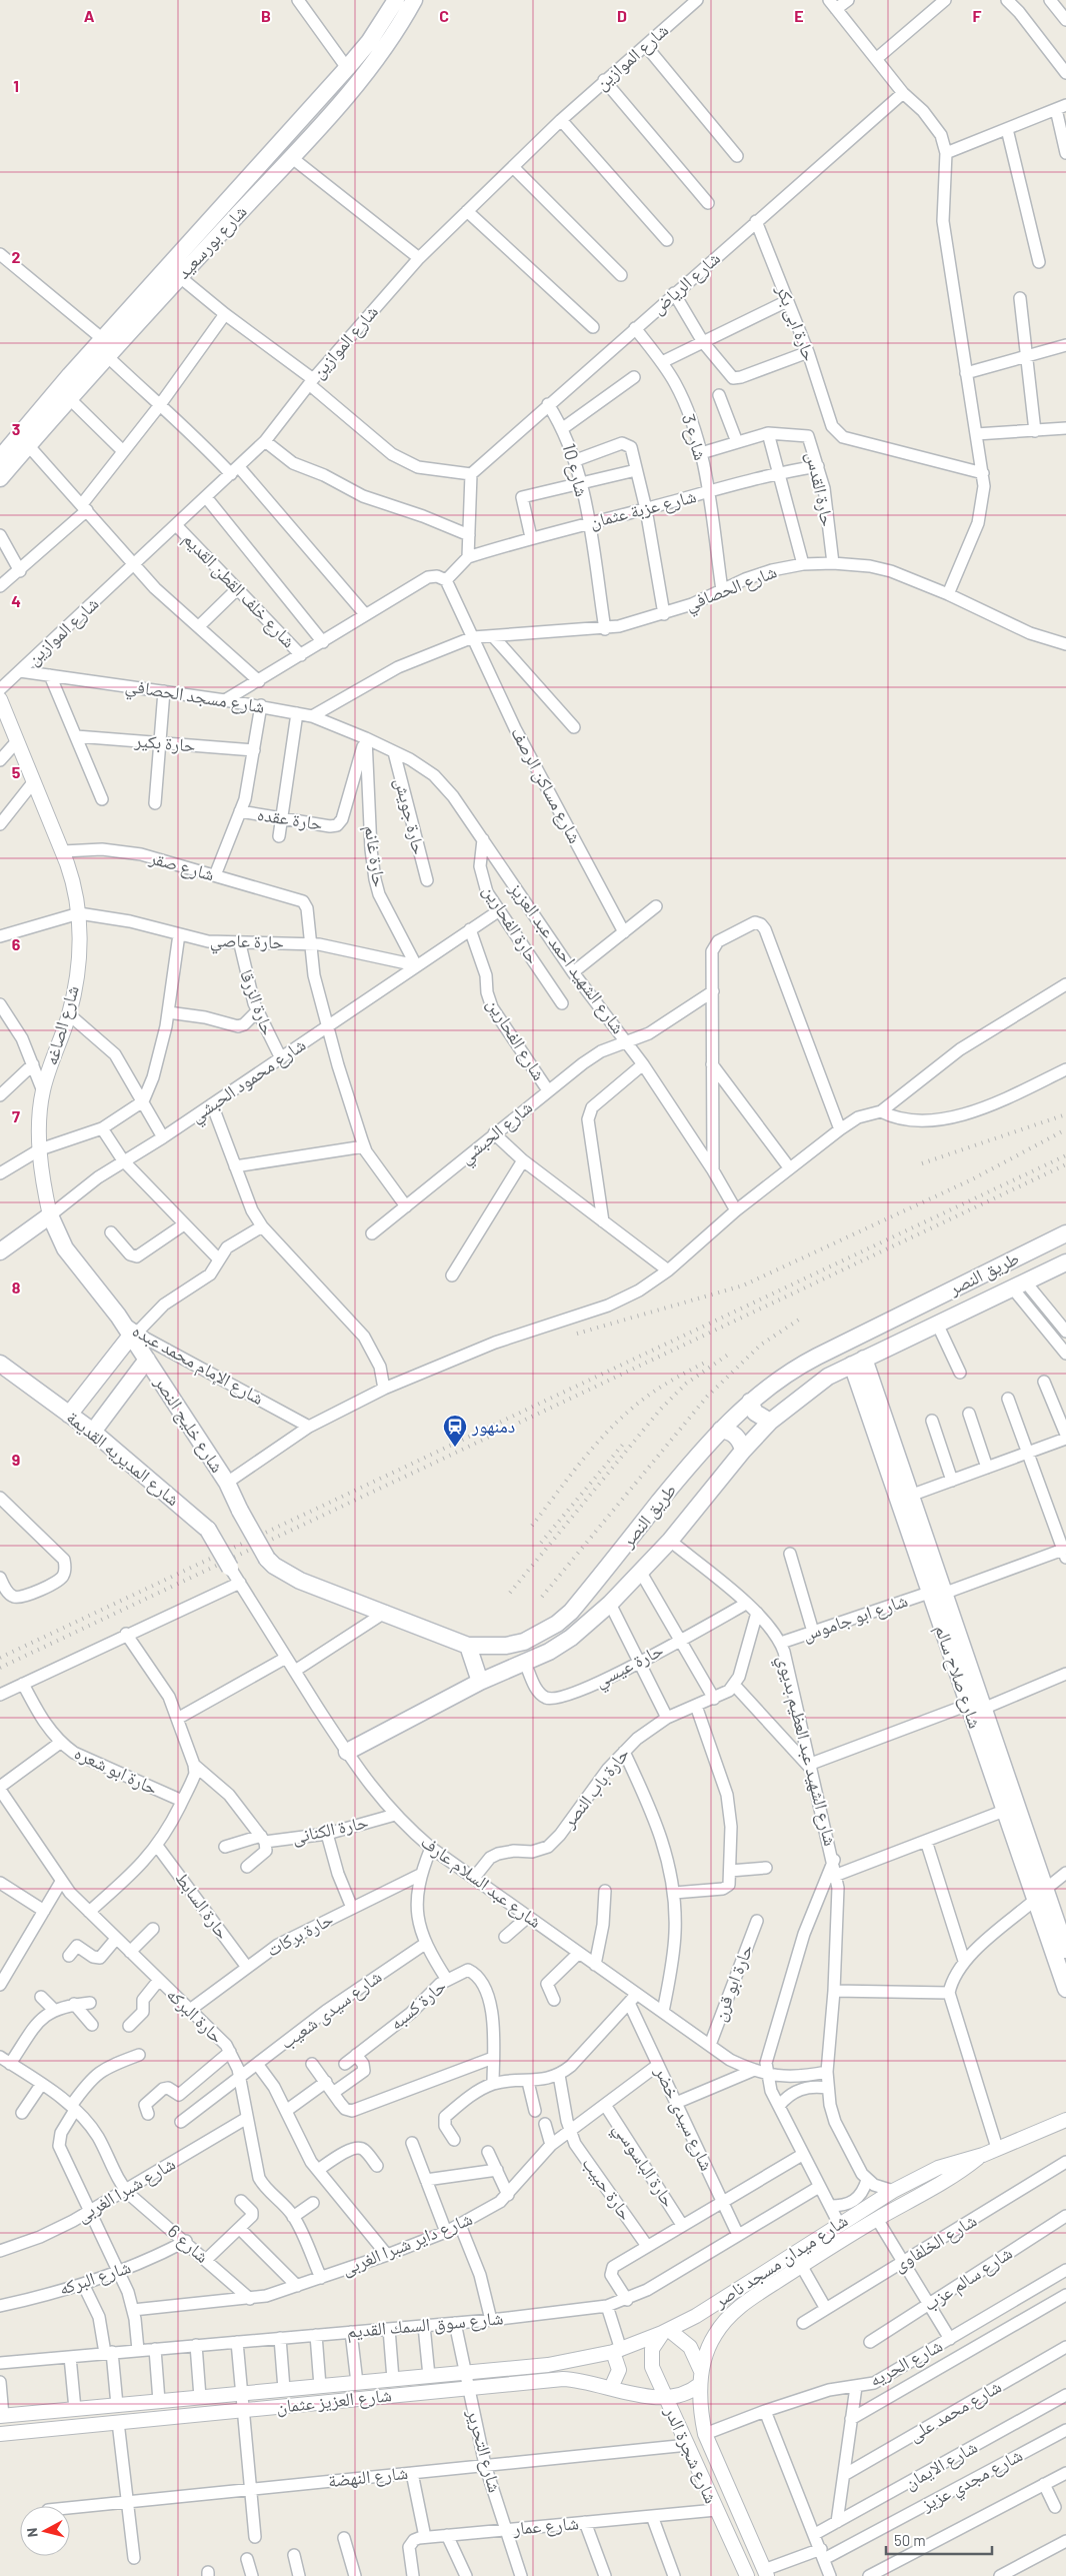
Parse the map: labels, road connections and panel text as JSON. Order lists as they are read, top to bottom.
{
  "streets": {
    "main road": [
      "شارع بورسعيد",
      "شارع محمود الحبشي",
      "طريق النصر",
      "شارع الإمام محمد عبده",
      "شارع خليج النصر",
      "شارع المديريه القديمة",
      "شارع صلاح سالم"
    ],
    "street": [
      "شارع الموازين",
      "شارع الرياض",
      "حارة ابى بكر",
      "شارع 3",
      "شارع 10",
      "حارة القدس",
      "شارع عزبة عثمان",
      "شارع الحصافي",
      "شارع خلف القطن القديم",
      "شارع مسجد الحصافي",
      "حارة بكير",
      "شارع مساكن الرصف",
      "حارة جويش",
      "حارة عقده",
      "حارة غانم",
      "شارع صقر",
      "حارة الفحارين",
      "حارة عاصي",
      "شارع الشهيد احمد عبد العزيز",
      "حارة الزرقا",
      "شارع الصاغه",
      "شارع الفحارين",
      "شارع الحبشي",
      "شارع ابو جاموس",
      "حارة عيسي",
      "شارع الشهيد عبد العظيم بديوي",
      "حارة ابو شعره",
      "حارة باب النصر",
      "حارة الكنانى",
      "شارع عبد السلام عارف",
      "حارة السابط",
      "حارة بركات",
      "حارة ابو قرن",
      "حارة كسبه",
      "شارع سيدى شعيب",
      "حارة البركه",
      "شارع سيدى خضر",
      "حارة الباسوسي",
      "حارة حبيب",
      "شارع شبرا الغربى",
      "شارع الخلفاوى",
      "شارع 6",
      "شارع داير شبرا الغربى",
      "شارع ميدان مسجد ناصر",
      "شارع البركه",
      "شارع سالم عزب",
      "شارع سوق السمك القديم",
      "شارع الحريه",
      "شارع العزيز عثمان",
      "شارع محمد على",
      "شارع التحرير",
      "شارع شجرة الدر",
      "شارع الايمان",
      "شارع النهضة",
      "شارع مجدي عزيز",
      "شارع عمار"
    ]
  },
  "crossings": [
    ["شارع الموازين", "شارع خلف القطن القديم"],
    ["شارع الموازين", "شارع مسجد الحصافي"],
    ["شارع الرياض", "حارة ابى بكر"],
    ["شارع الرياض", "شارع 3"],
    ["شارع الرياض", "شارع 10"],
    ["شارع 3", "حارة القدس"],
    ["شارع 3", "شارع عزبة عثمان"],
    ["شارع 3", "شارع الحصافي"],
    ["شارع 10", "شارع عزبة عثمان"],
    ["شارع 10", "شارع الحصافي"],
    ["حارة القدس", "شارع عزبة عثمان"],
    ["حارة القدس", "شارع الحصافي"],
    ["شارع الحصافي", "شارع مسجد الحصافي"],
    ["شارع الحصافي", "شارع مساكن الرصف"],
    ["شارع مسجد الحصافي", "حارة عقده"],
    ["شارع مسجد الحصافي", "حارة غانم"],
    ["شارع مسجد الحصافي", "شارع الشهيد احمد عبد العزيز"],
    ["حارة جويش", "شارع الشهيد احمد عبد العزيز"],
    ["حارة عقده", "حارة غانم"],
    ["حارة عقده", "شارع الشهيد احمد عبد العزيز"],
    ["حارة غانم", "حارة عاصي"],
    ["حارة غانم", "شارع الشهيد احمد عبد العزيز"],
    ["حارة غانم", "شارع محمود الحبشي"],
    ["شارع صقر", "حارة عاصي"],
    ["شارع صقر", "شارع الصاغه"],
    ["حارة الفحارين", "شارع الشهيد احمد عبد العزيز"],
    ["حارة الفحارين", "شارع محمود الحبشي"],
    ["حارة عاصي", "حارة الزرقا"],
    ["حارة عاصي", "شارع الصاغه"],
    ["حارة عاصي", "شارع محمود الحبشي"],
    ["شارع الشهيد احمد عبد العزيز", "شارع الحبشي"],
    ["حارة الزرقا", "شارع محمود الحبشي"],
    ["شارع الصاغه", "شارع محمود الحبشي"],
    ["شارع الصاغه", "شارع الإمام محمد عبده"],
    ["شارع الفحارين", "شارع محمود الحبشي"],
    ["شارع الفحارين", "شارع الحبشي"],
    ["شارع محمود الحبشي", "شارع الإمام محمد عبده"],
    ["طريق النصر", "شارع خليج النصر"],
    ["طريق النصر", "حارة عيسي"],
    ["طريق النصر", "شارع صلاح سالم"],
    ["طريق النصر", "شارع الشهيد عبد العظيم بديوي"],
    ["طريق النصر", "شارع عبد السلام عارف"],
    ["شارع الإمام محمد عبده", "شارع خليج النصر"],
    ["شارع المديريه القديمة", "شارع عبد السلام عارف"],
    ["شارع ابو جاموس", "شارع صلاح سالم"],
    ["شارع ابو جاموس", "شارع الشهيد عبد العظيم بديوي"],
    ["حارة عيسي", "شارع الشهيد عبد العظيم بديوي"],
    ["شارع الشهيد عبد العظيم بديوي", "شارع عبد السلام عارف"],
    ["شارع الشهيد عبد العظيم بديوي", "شارع ميدان مسجد ناصر"],
    ["شارع الشهيد عبد العظيم بديوي", "شارع سوق السمك القديم"],
    ["حارة باب النصر", "شارع عبد السلام عارف"],
    ["حارة الكنانى", "شارع عبد السلام عارف"],
    ["شارع عبد السلام عارف", "حارة ابو قرن"],
    ["حارة السابط", "حارة بركات"],
    ["حارة بركات", "حارة البركه"],
    ["شارع سيدى شعيب", "حارة البركه"],
    ["حارة البركه", "شارع شبرا الغربى"],
    ["حارة البركه", "شارع داير شبرا الغربى"],
    ["شارع سيدى خضر", "شارع داير شبرا الغربى"],
    ["شارع سيدى خضر", "شارع سوق السمك القديم"],
    ["حارة الباسوسي", "شارع داير شبرا الغربى"],
    ["حارة حبيب", "شارع داير شبرا الغربى"],
    ["شارع شبرا الغربى", "شارع 6"],
    ["شارع 6", "شارع داير شبرا الغربى"],
    ["شارع 6", "شارع البركه"],
    ["شارع ميدان مسجد ناصر", "شارع العزيز عثمان"],
    ["شارع ميدان مسجد ناصر", "شارع شجرة الدر"],
    ["شارع سوق السمك القديم", "شارع التحرير"],
    ["شارع الحريه", "شارع شجرة الدر"],
    ["شارع العزيز عثمان", "شارع التحرير"],
    ["شارع العزيز عثمان", "شارع شجرة الدر"],
    ["شارع التحرير", "شارع النهضة"],
    ["شارع التحرير", "شارع عمار"],
    ["شارع شجرة الدر", "شارع النهضة"],
    ["شارع شجرة الدر", "شارع مجدي عزيز"],
    ["شارع شجرة الدر", "شارع عمار"]
  ],
  "places": {
    "station": ["دمنهور"]
  },
  "scale_bar": "50 m",
  "north": "left",
  "grid": {
    "columns": [
      "A",
      "B",
      "C",
      "D",
      "E",
      "F"
    ],
    "rows": [
      "1",
      "2",
      "3",
      "4",
      "5",
      "6",
      "7",
      "8",
      "9"
    ]
  }
}
